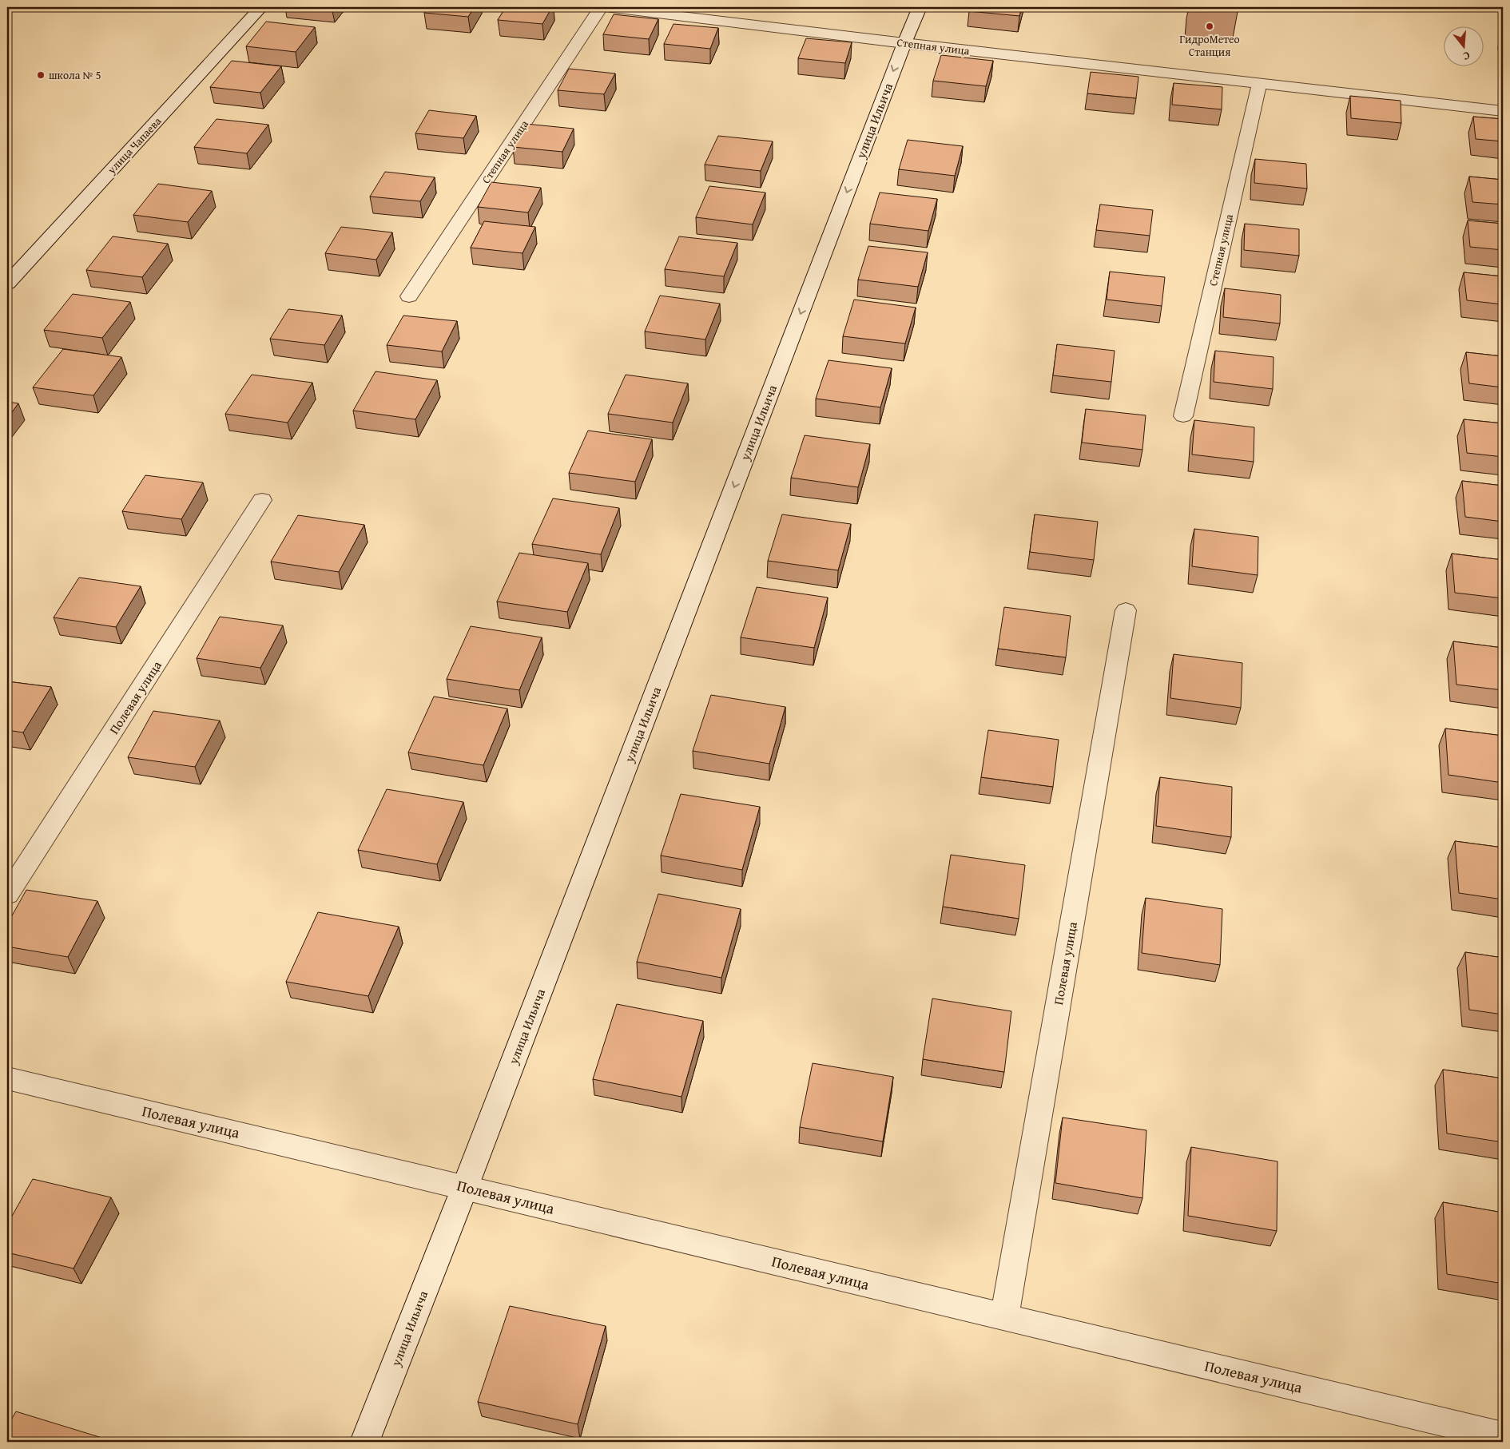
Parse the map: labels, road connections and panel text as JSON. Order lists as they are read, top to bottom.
{
  "streets": {
    "street": [
      "Степная улица",
      "улица Ильича",
      "улица Чапаева",
      "Полевая улица"
    ]
  },
  "crossings": [
    ["Степная улица", "улица Ильича"],
    ["улица Ильича", "Полевая улица"]
  ],
  "one_way": ["улица Ильича"],
  "places": ["ГидроМетео Станция", "школа № 5"],
  "north": "bottom"
}
